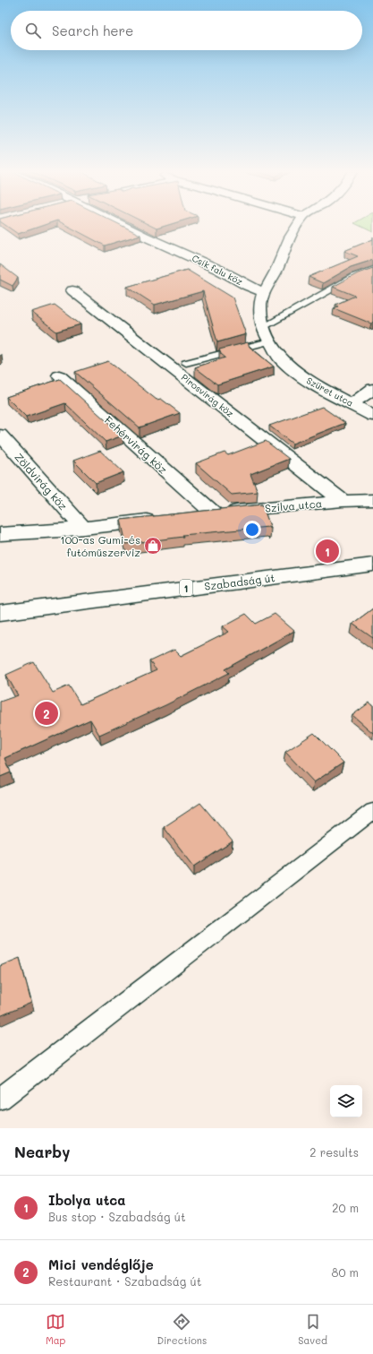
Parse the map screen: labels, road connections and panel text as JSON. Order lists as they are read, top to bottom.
{
  "streets": {
    "street": [
      "Csík falu köz",
      "Szüret utca",
      "Pirosvirág köz",
      "Fehérvirág köz",
      "Zöldvirág köz",
      "Szilva utca",
      "Szabadság út",
      "1"
    ]
  },
  "crossings": [
    ["Csík falu köz", "Szüret utca"],
    ["Pirosvirág köz", "Szilva utca"],
    ["Fehérvirág köz", "Szilva utca"]
  ],
  "places": {
    "shop": ["100-as Gumi-és futóműszerviz"]
  },
  "page": {
    "search": "Search here",
    "pins": ["1", "2"],
    "heading": ["Nearby", "2 results"],
    "list": [
      {
        "mark": "1",
        "name": "Ibolya utca",
        "note": "Bus stop · Szabadság út",
        "value": "20 m"
      },
      {
        "mark": "2",
        "name": "Mici vendéglője",
        "note": "Restaurant · Szabadság út",
        "value": "80 m"
      }
    ],
    "nav": ["Map", "Directions", "Saved"]
  }
}
